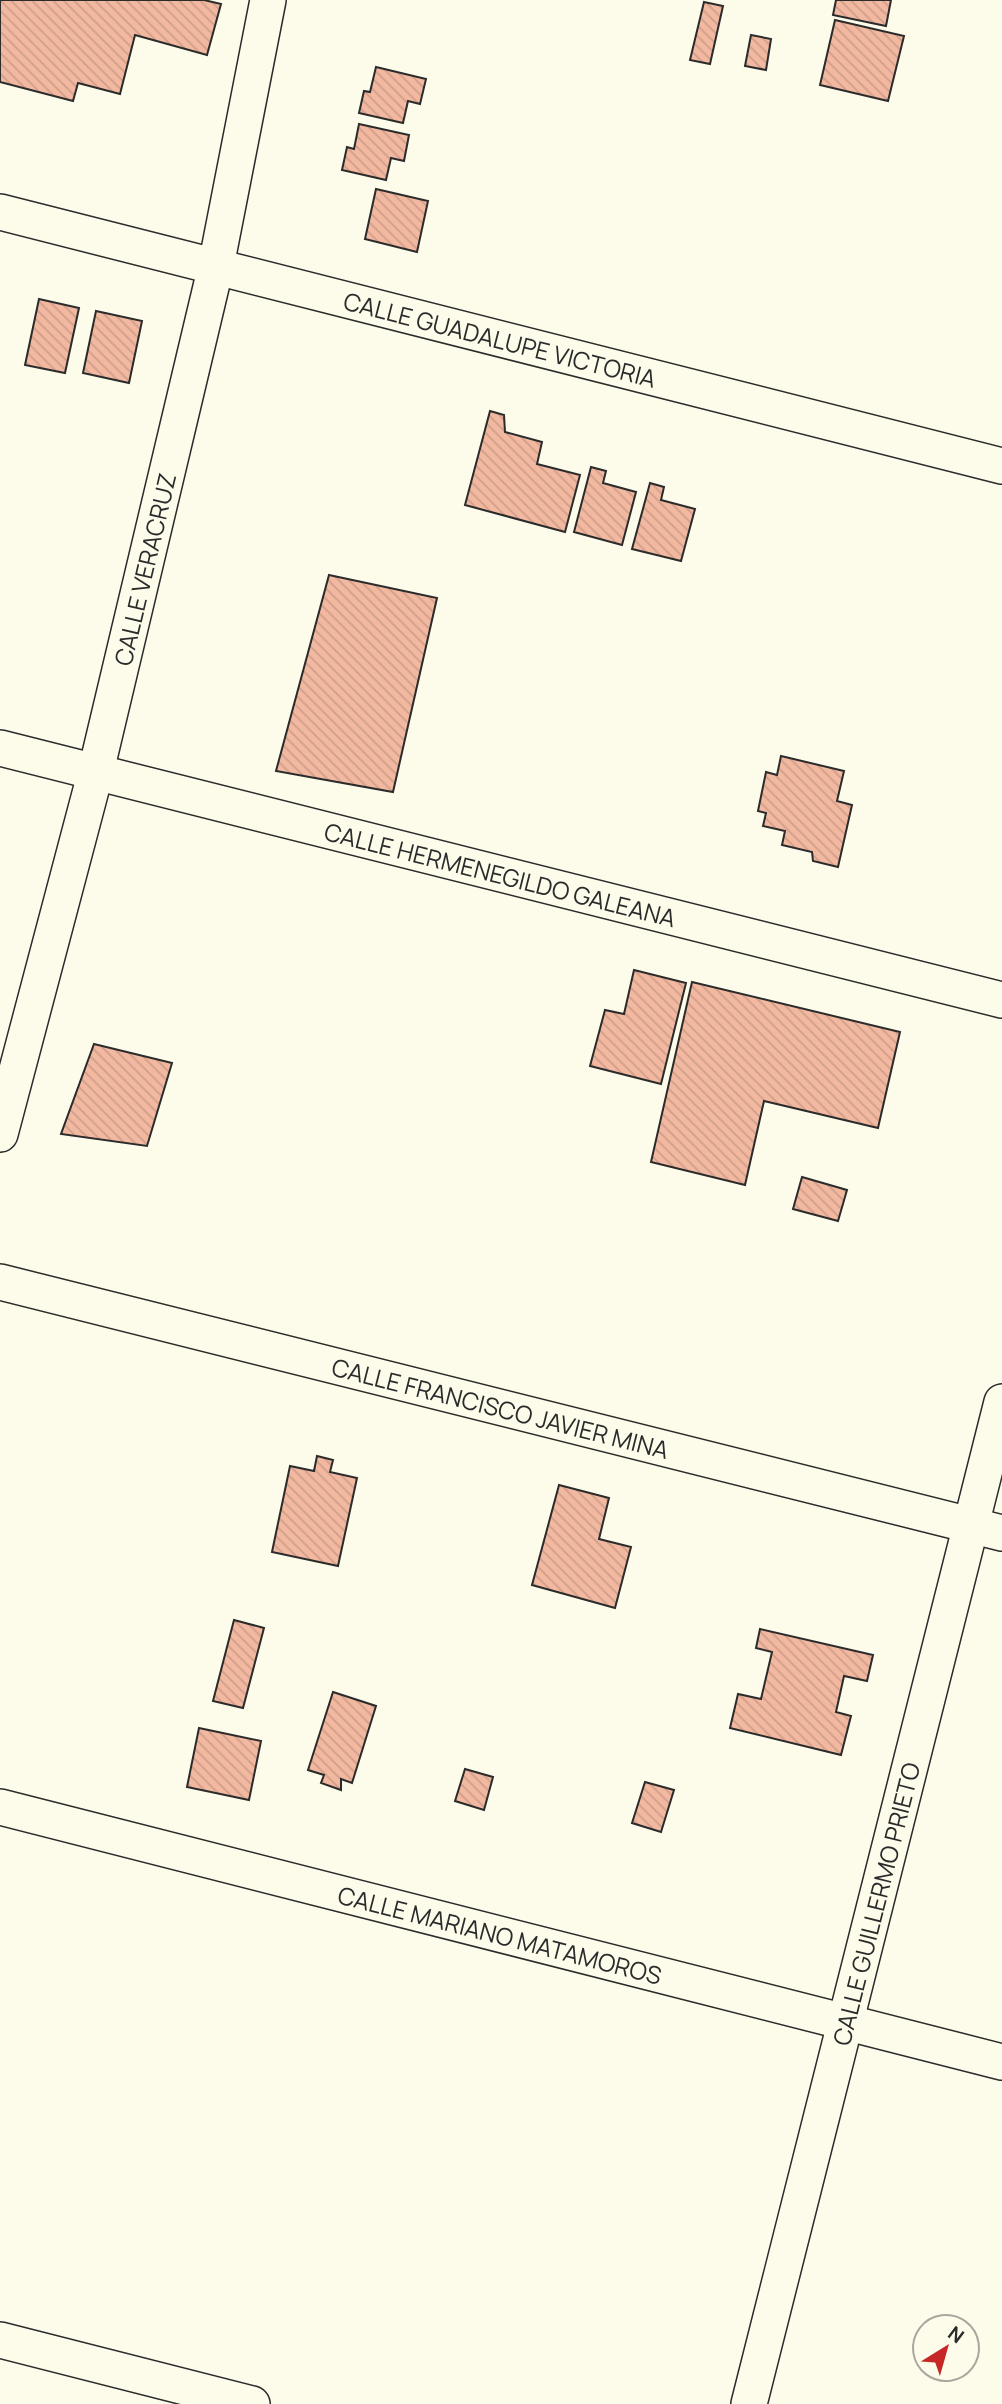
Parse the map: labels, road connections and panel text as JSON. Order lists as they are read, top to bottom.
{
  "streets": {
    "street": [
      "CALLE GUADALUPE VICTORIA",
      "CALLE VERACRUZ",
      "CALLE HERMENEGILDO GALEANA",
      "CALLE FRANCISCO JAVIER MINA",
      "CALLE GUILLERMO PRIETO",
      "CALLE MARIANO MATAMOROS"
    ]
  },
  "crossings": [
    ["CALLE GUADALUPE VICTORIA", "CALLE VERACRUZ"],
    ["CALLE VERACRUZ", "CALLE HERMENEGILDO GALEANA"],
    ["CALLE FRANCISCO JAVIER MINA", "CALLE GUILLERMO PRIETO"],
    ["CALLE GUILLERMO PRIETO", "CALLE MARIANO MATAMOROS"]
  ],
  "north": "top right"
}
